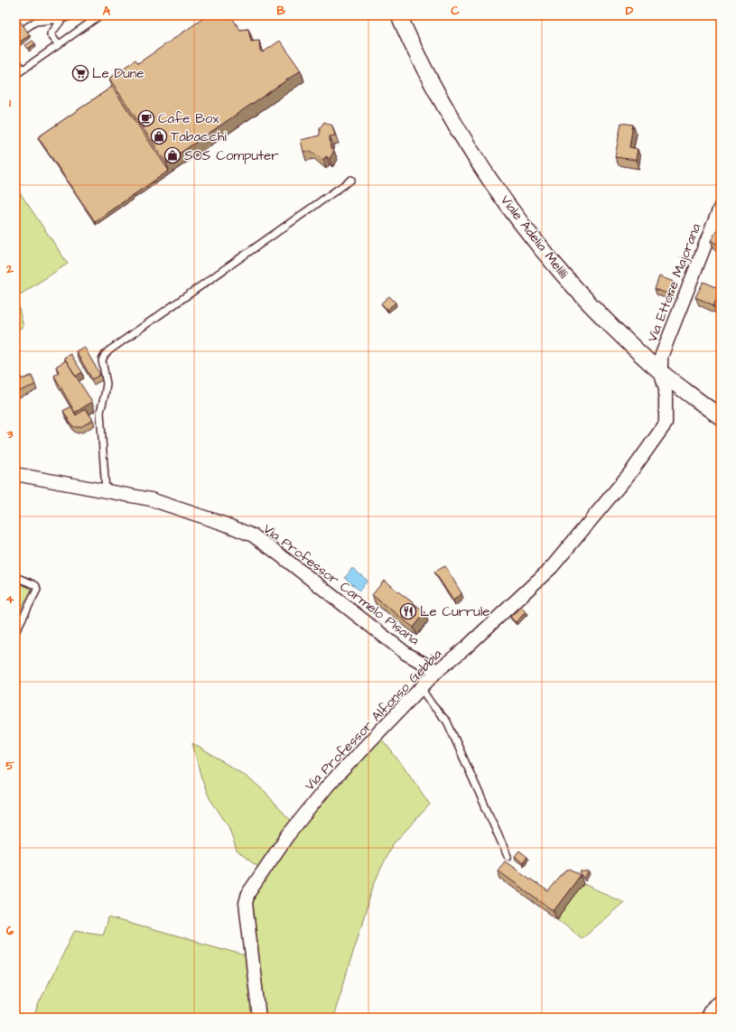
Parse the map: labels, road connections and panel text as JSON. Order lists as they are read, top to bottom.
{
  "streets": {
    "street": [
      "Viale Adelia Melilli",
      "Via Ettore Majorana",
      "Via Professor Carmelo Pisana",
      "Via Professor Alfonso Gebbia"
    ]
  },
  "crossings": [
    ["Viale Adelia Melilli", "Via Ettore Majorana"],
    ["Viale Adelia Melilli", "Via Professor Alfonso Gebbia"],
    ["Via Ettore Majorana", "Via Professor Alfonso Gebbia"],
    ["Via Professor Carmelo Pisana", "Via Professor Alfonso Gebbia"]
  ],
  "places": {
    "supermarket": ["Le Dune"],
    "cafe": ["Cafe Box"],
    "shop": ["Tabacchi", "SOS Computer"],
    "restaurant": ["Le Currule"]
  },
  "grid": {
    "columns": [
      "A",
      "B",
      "C",
      "D"
    ],
    "rows": [
      "1",
      "2",
      "3",
      "4",
      "5",
      "6"
    ]
  }
}
